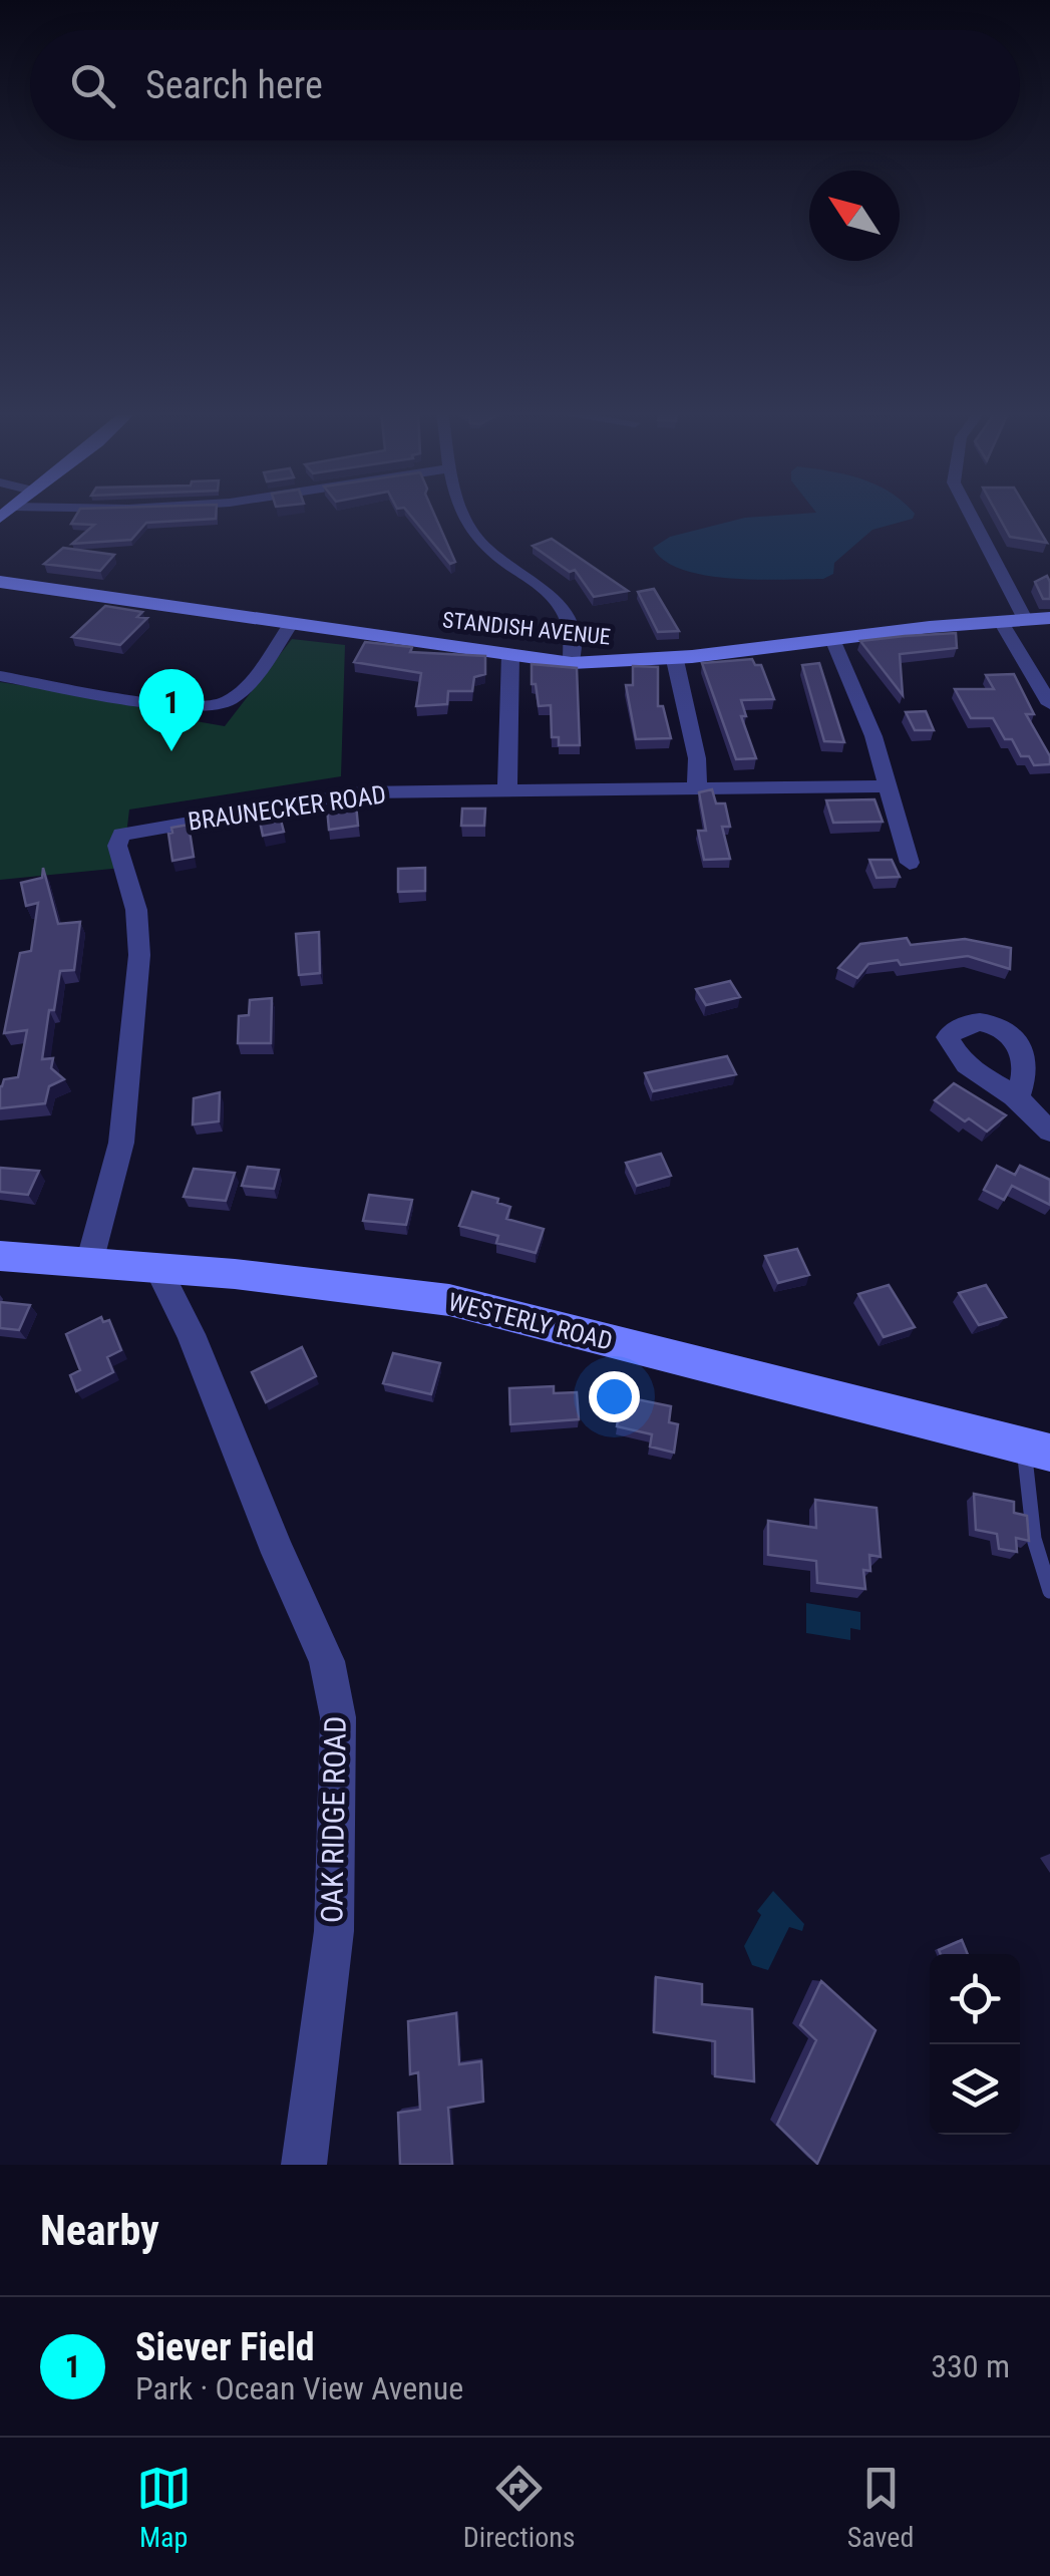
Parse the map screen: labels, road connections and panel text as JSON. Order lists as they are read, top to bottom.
{
  "streets": {
    "street": [
      "STANDISH AVENUE",
      "BRAUNECKER ROAD",
      "WESTERLY ROAD",
      "OAK RIDGE ROAD"
    ]
  },
  "crossings": [
    ["BRAUNECKER ROAD", "WESTERLY ROAD"],
    ["WESTERLY ROAD", "OAK RIDGE ROAD"]
  ],
  "north": "top left",
  "page": {
    "search": "Search here",
    "pins": "1",
    "heading": "Nearby",
    "list": [
      {
        "mark": "1",
        "name": "Siever Field",
        "note": "Park · Ocean View Avenue",
        "value": "330 m"
      }
    ],
    "nav": ["Map", "Directions", "Saved"]
  }
}
